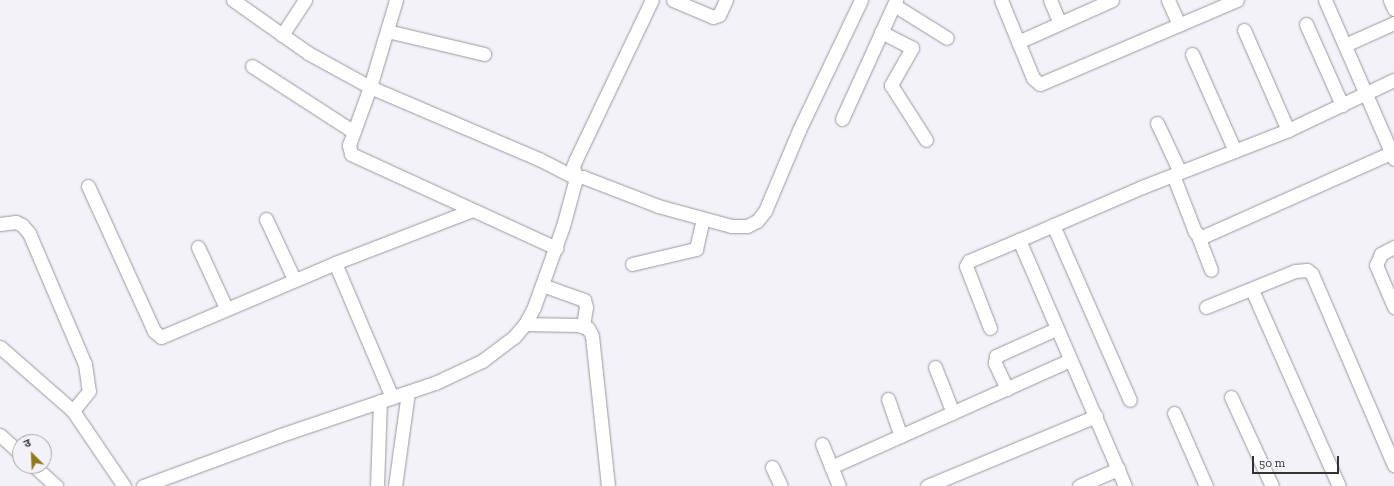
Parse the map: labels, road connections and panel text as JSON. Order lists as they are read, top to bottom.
{
  "scale_bar": "50 m",
  "north": "top left"
}
